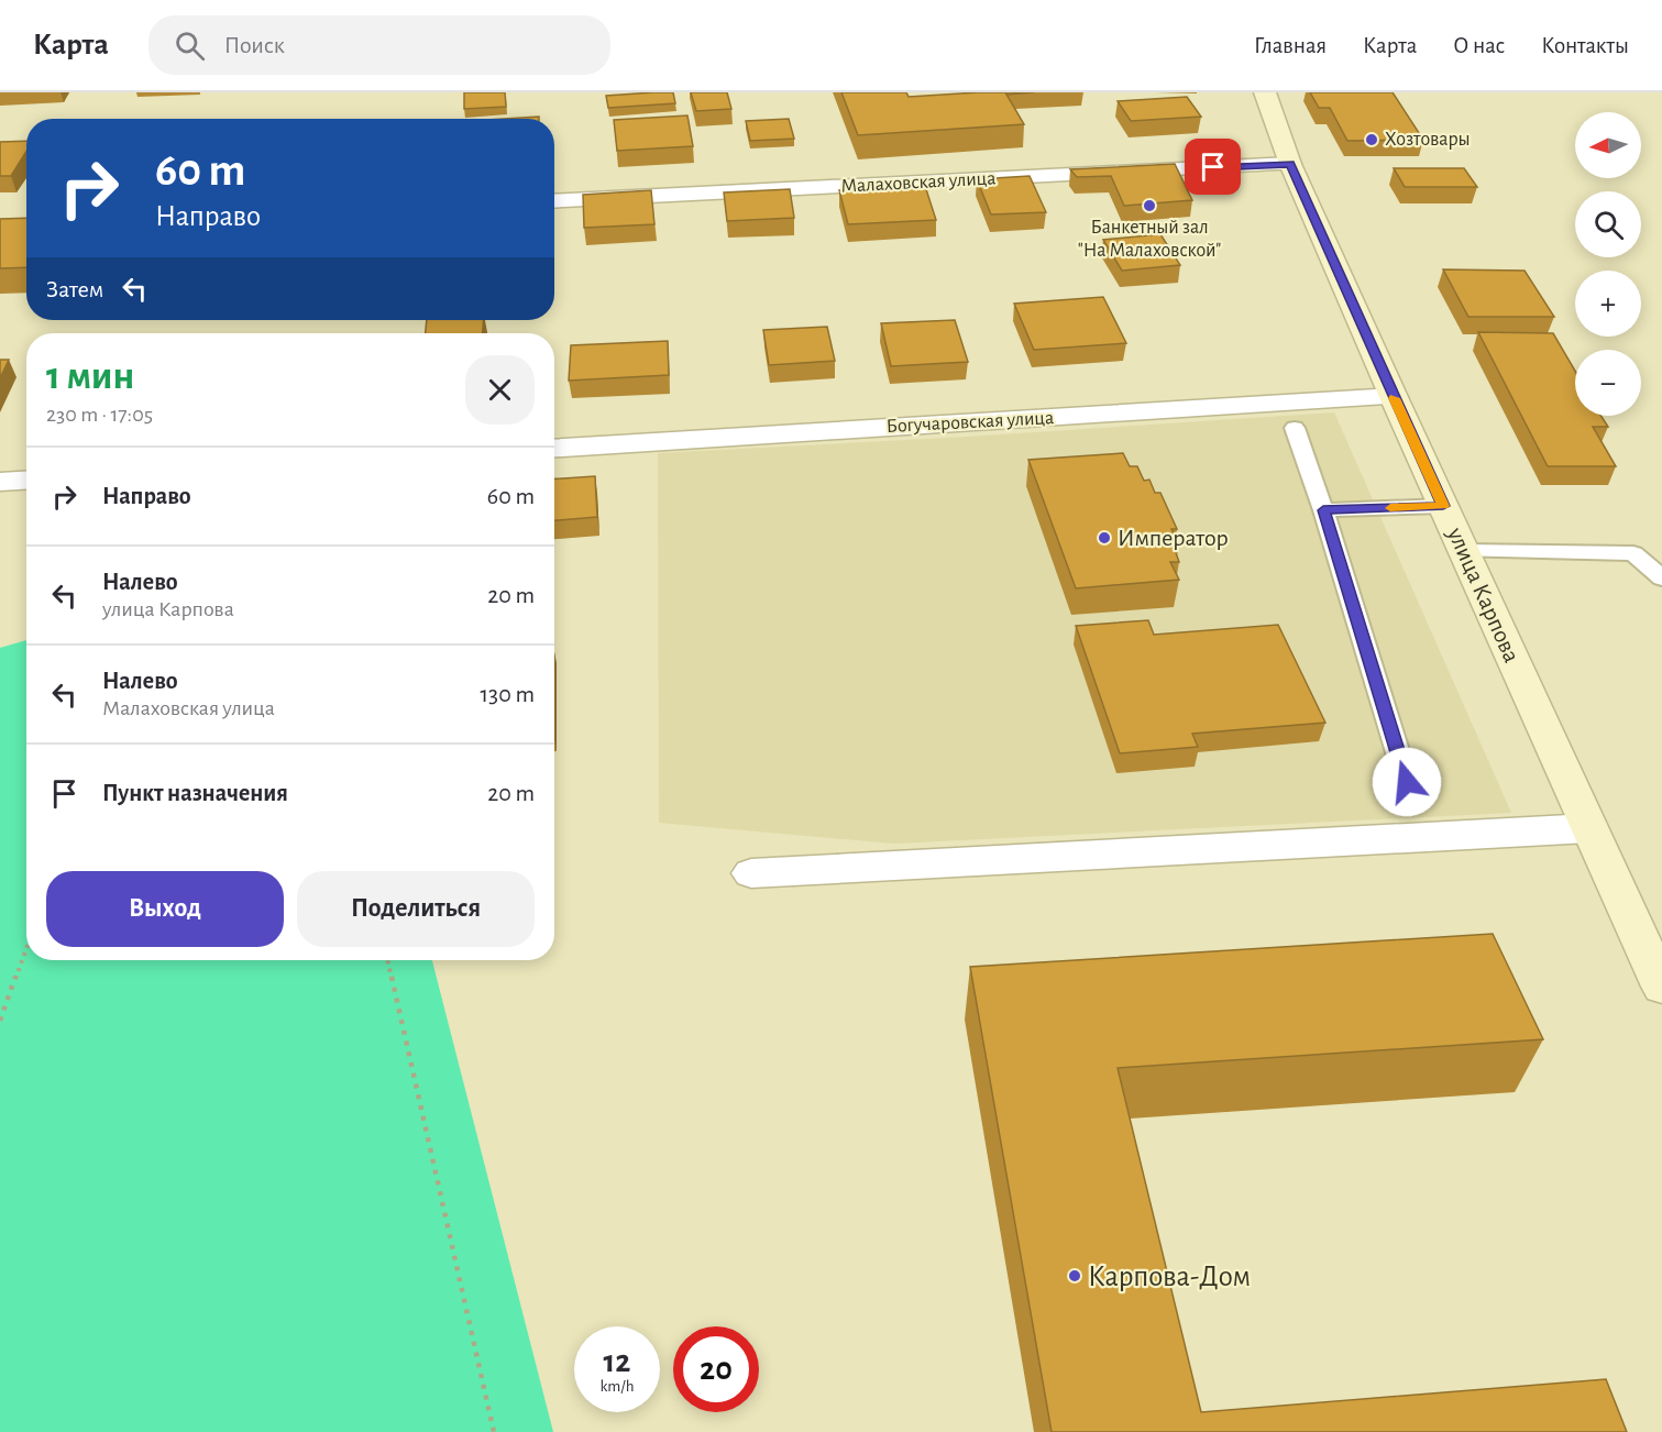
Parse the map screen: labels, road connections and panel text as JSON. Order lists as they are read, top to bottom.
{
  "streets": {
    "main road": ["улица Карпова"],
    "street": ["Малаховская улица", "Богучаровская улица"]
  },
  "crossings": [
    ["Малаховская улица", "улица Карпова"],
    ["Богучаровская улица", "улица Карпова"]
  ],
  "places": [
    "Хозтовары",
    "Банкетный зал \"На Малаховской\"",
    "Император",
    "Карпова-Дом"
  ],
  "north": "left",
  "page": {
    "header": "Карта",
    "search": "Поиск",
    "nav": [
      "Главная",
      "Карта",
      "О нас",
      "Контакты"
    ],
    "map_buttons": ["+", "−"],
    "turn": ["60 m", "Направо"],
    "then": "Затем",
    "heading": ["1 мин", "230 m · 17:05"],
    "list": [
      {
        "name": "Направо",
        "value": "60 m"
      },
      {
        "name": "Налево",
        "note": "улица Карпова",
        "value": "20 m"
      },
      {
        "name": "Налево",
        "note": "Малаховская улица",
        "value": "130 m"
      },
      {
        "name": "Пункт назначения",
        "value": "20 m"
      }
    ],
    "buttons": ["Выход", "Поделиться"],
    "speed": "12 km/h",
    "limit": "20"
  }
}
